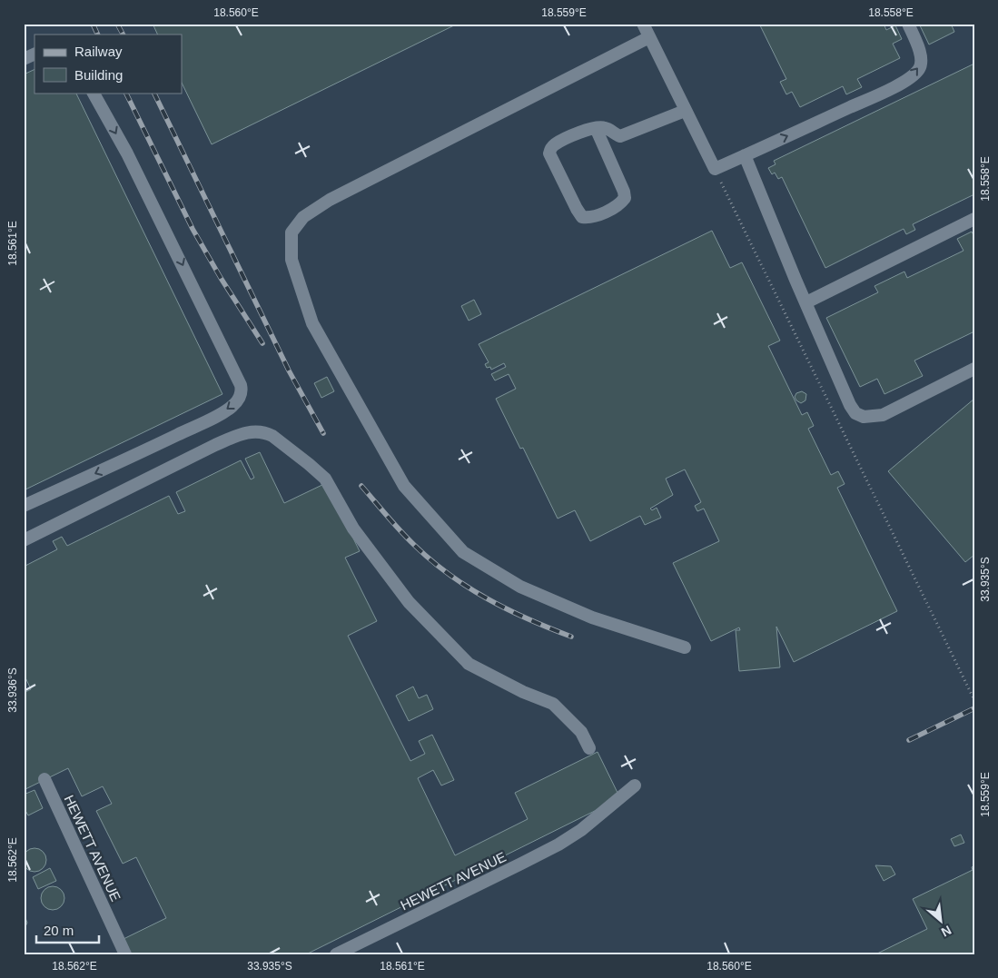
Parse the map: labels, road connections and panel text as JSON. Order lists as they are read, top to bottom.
{
  "streets": {
    "lane": ["HEWETT AVENUE"]
  },
  "legend": ["Railway", "Building"],
  "scale_bar": "20 m",
  "north": "bottom right",
  "coordinates": [
    "18.560°E",
    "18.559°E",
    "18.558°E",
    "18.561°E",
    "33.935°S",
    "33.936°S",
    "18.562°E"
  ]
}
